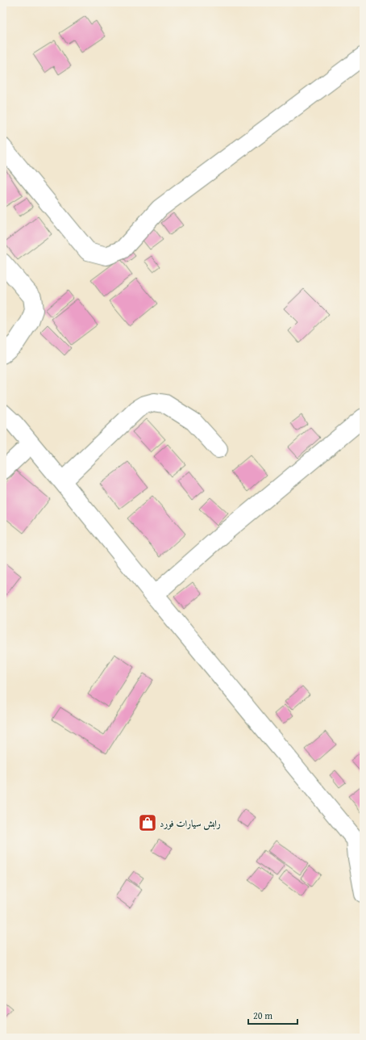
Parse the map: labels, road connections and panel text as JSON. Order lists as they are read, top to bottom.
{
  "places": {
    "shop": ["رابش سيارات فورد"]
  },
  "scale_bar": "20 m"
}
